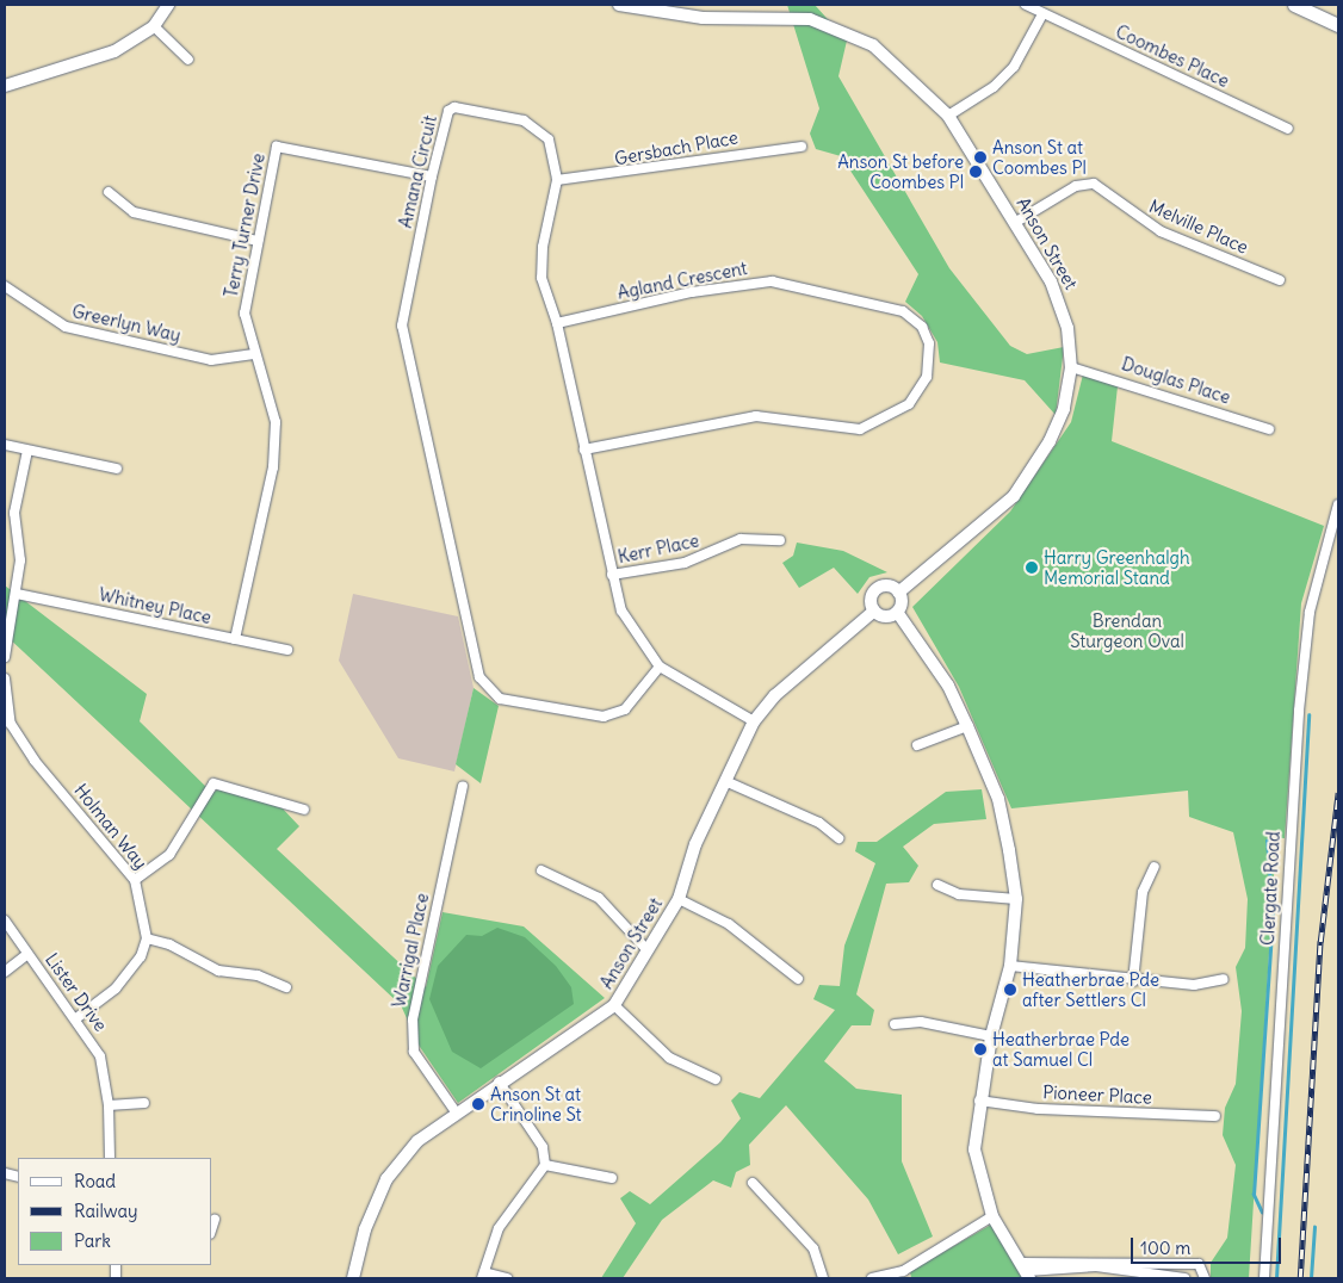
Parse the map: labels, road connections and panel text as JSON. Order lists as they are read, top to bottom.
{
  "streets": {
    "street": [
      "Coombes Place",
      "Gersbach Place",
      "Amana Circuit",
      "Terry Turner Drive",
      "Melville Place",
      "Anson Street",
      "Agland Crescent",
      "Greerlyn Way",
      "Douglas Place",
      "Kerr Place",
      "Whitney Place",
      "Holman Way",
      "Clergate Road",
      "Warrigal Place",
      "Lister Drive",
      "Pioneer Place"
    ]
  },
  "crossings": [
    ["Gersbach Place", "Amana Circuit"],
    ["Amana Circuit", "Terry Turner Drive"],
    ["Amana Circuit", "Anson Street"],
    ["Amana Circuit", "Agland Crescent"],
    ["Amana Circuit", "Kerr Place"],
    ["Terry Turner Drive", "Greerlyn Way"],
    ["Terry Turner Drive", "Whitney Place"],
    ["Melville Place", "Anson Street"],
    ["Anson Street", "Douglas Place"],
    ["Anson Street", "Warrigal Place"]
  ],
  "parks": ["Brendan Sturgeon Oval"],
  "places": [
    "Anson St at Coombes Pl",
    "Anson St before Coombes Pl",
    "Harry Greenhalgh Memorial Stand",
    "Heatherbrae Pde after Settlers Cl",
    "Heatherbrae Pde at Samuel Cl",
    "Anson St at Crinoline St"
  ],
  "legend": ["Road", "Railway", "Park"],
  "scale_bar": "100 m"
}
